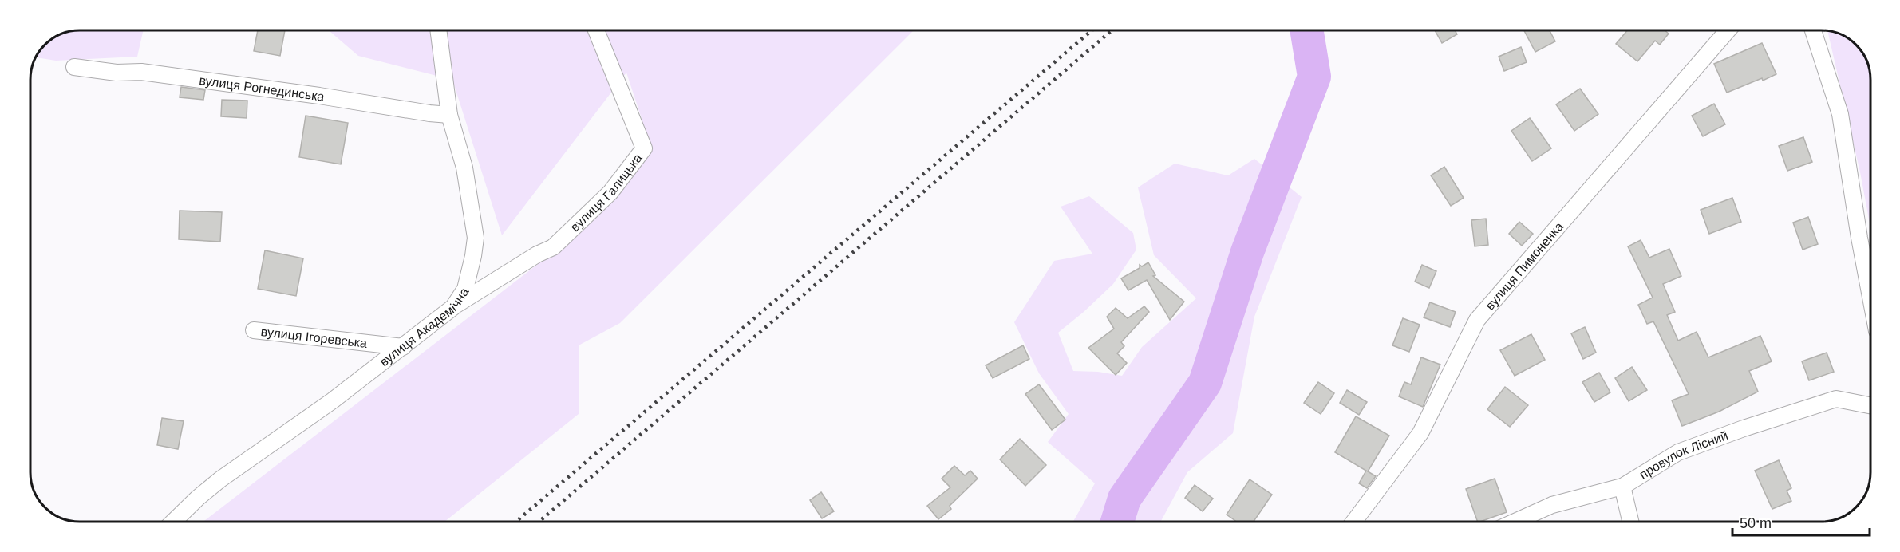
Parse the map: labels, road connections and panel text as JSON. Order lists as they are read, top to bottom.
{
  "streets": {
    "street": [
      "вулиця Рогнединська",
      "вулиця Галицька",
      "вулиця Пимоненка",
      "вулиця Академічна",
      "вулиця Ігоревська",
      "провулок Лісний"
    ]
  },
  "crossings": [
    ["вулиця Рогнединська", "вулиця Академічна"],
    ["вулиця Галицька", "вулиця Академічна"],
    ["вулиця Академічна", "вулиця Ігоревська"]
  ],
  "scale_bar": "50 m"
}
